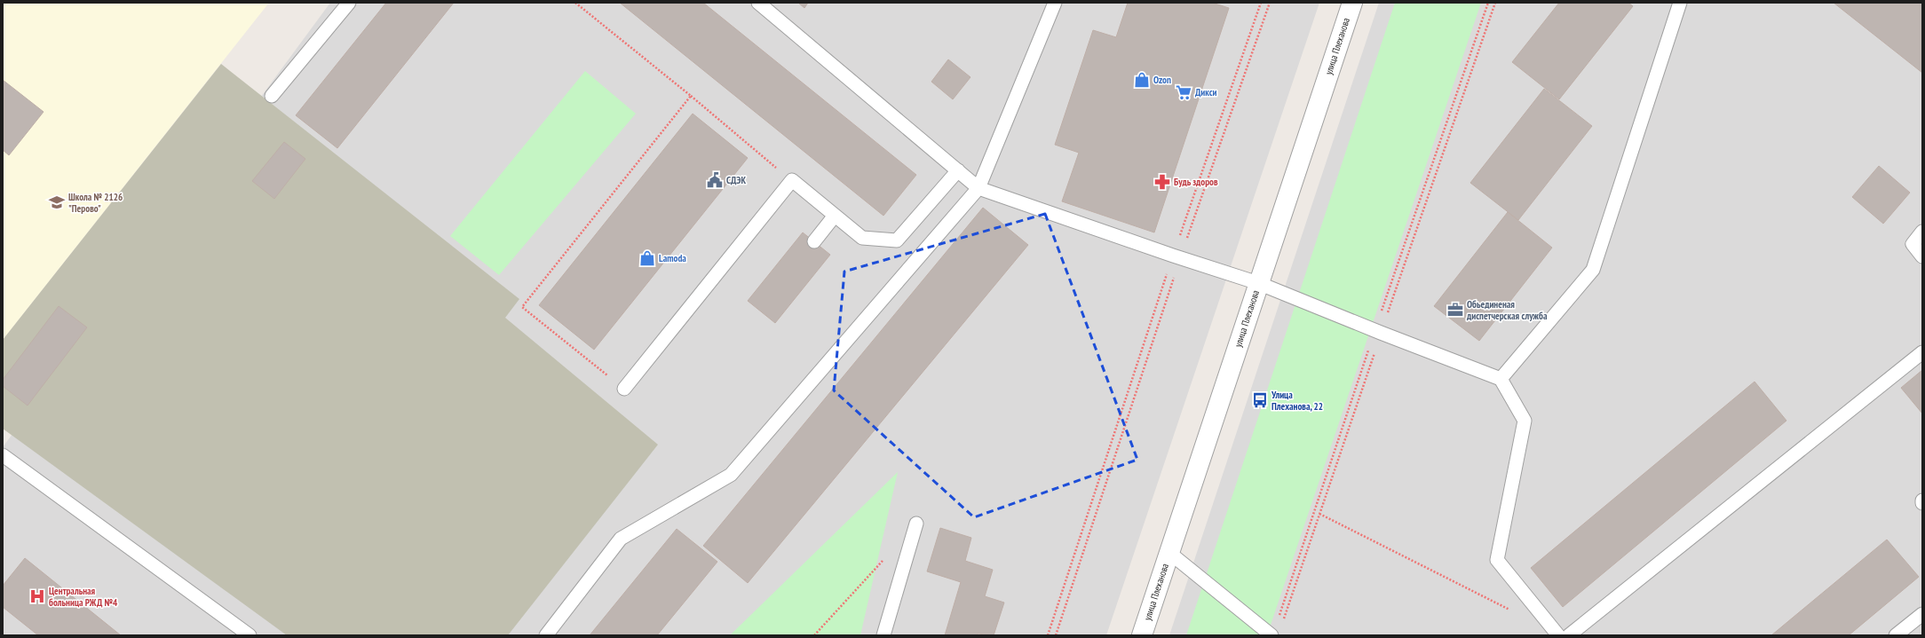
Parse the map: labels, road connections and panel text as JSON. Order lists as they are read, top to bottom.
{
  "streets": {
    "street": ["улица Плеханова"]
  },
  "places": {
    "shop": ["Ozon", "Lamoda"],
    "supermarket": ["Дикси"],
    "public building": ["СДЭК"],
    "pharmacy": ["Будь здоров"],
    "school or university": ["Школа № 2126 \"Перово\""],
    "office": ["Обьединеная диспетчерская служба"],
    "bus stop": ["Улица Плеханова, 22"],
    "hospital": ["Центральная больница РЖД №4"]
  }
}
